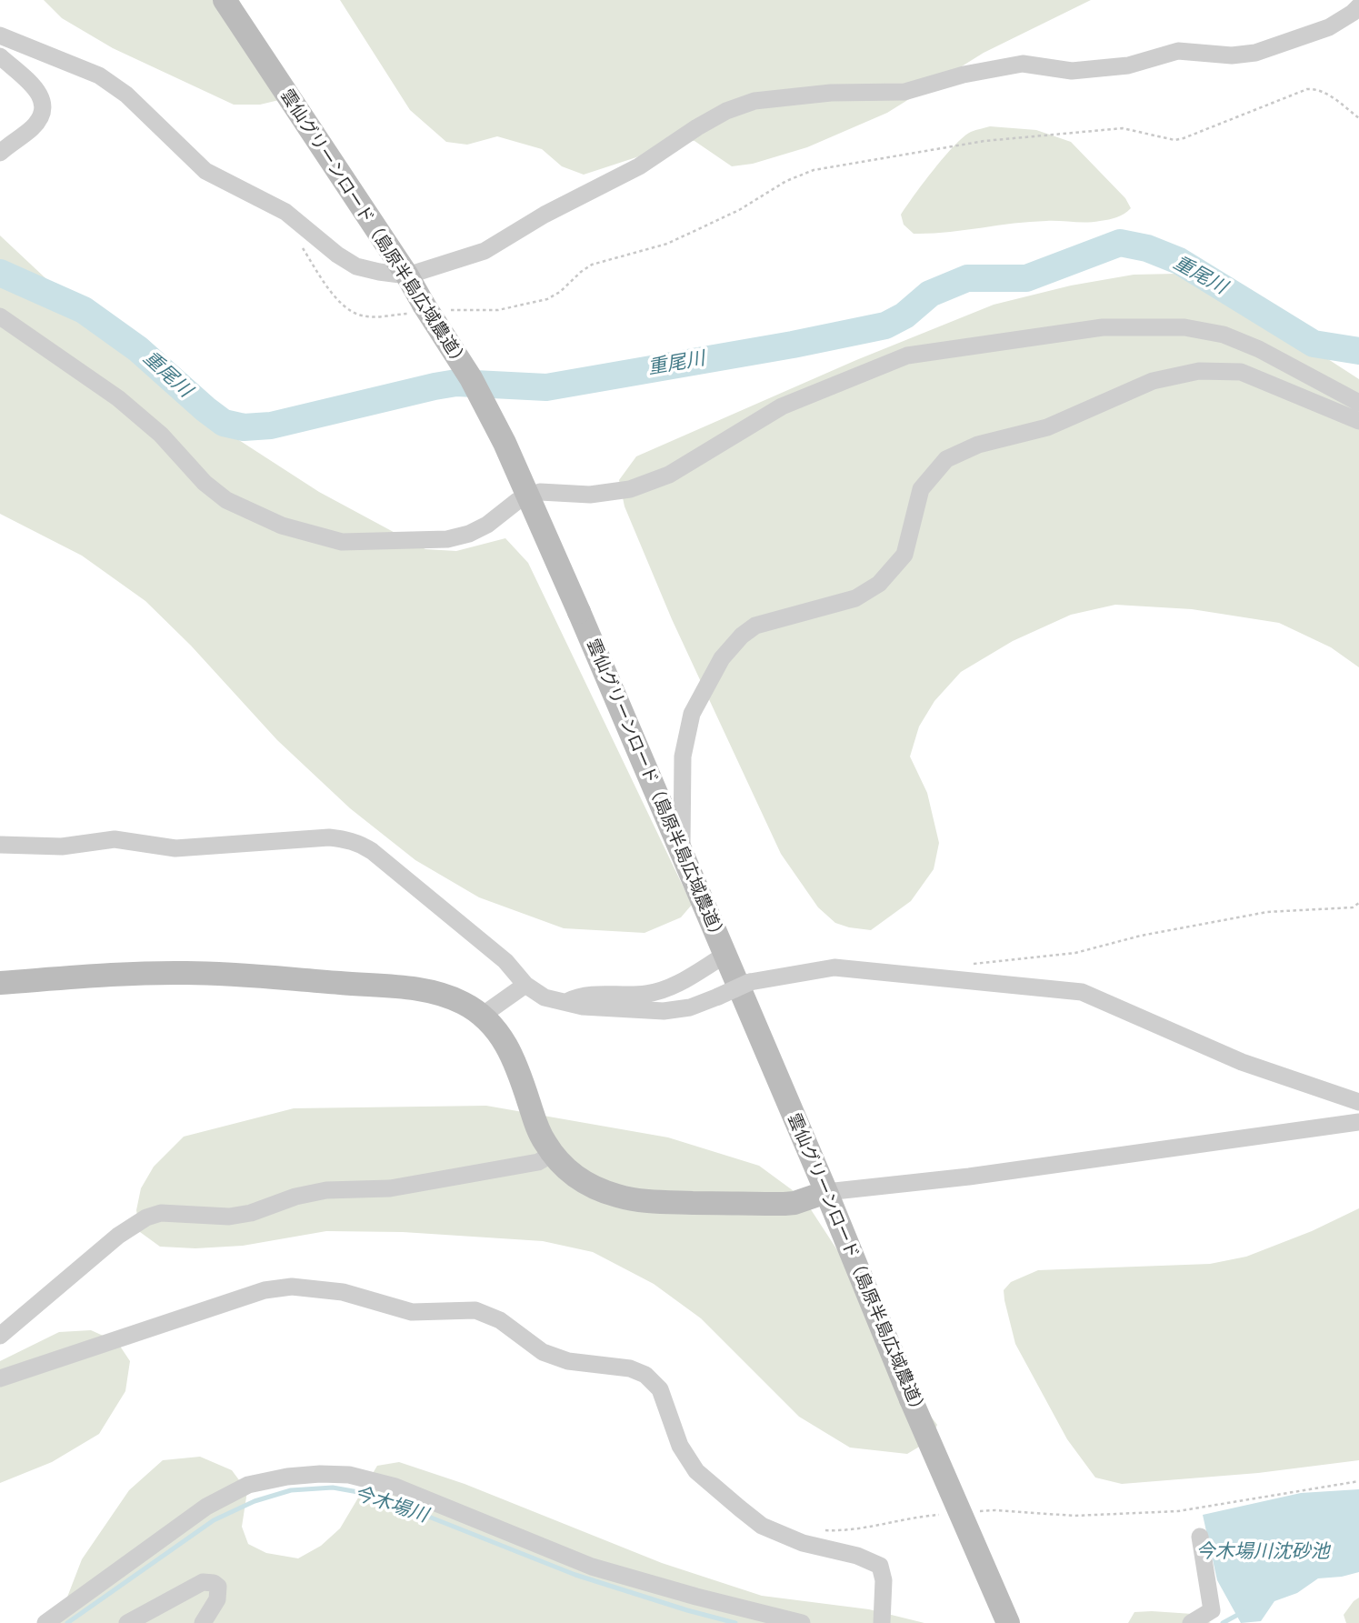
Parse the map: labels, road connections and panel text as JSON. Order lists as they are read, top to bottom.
{
  "streets": {
    "street": ["雲仙グリーンロード（島原半島広域農道）"]
  },
  "water": ["重尾川", "今木場川", "今木場川沈砂池"]
}
